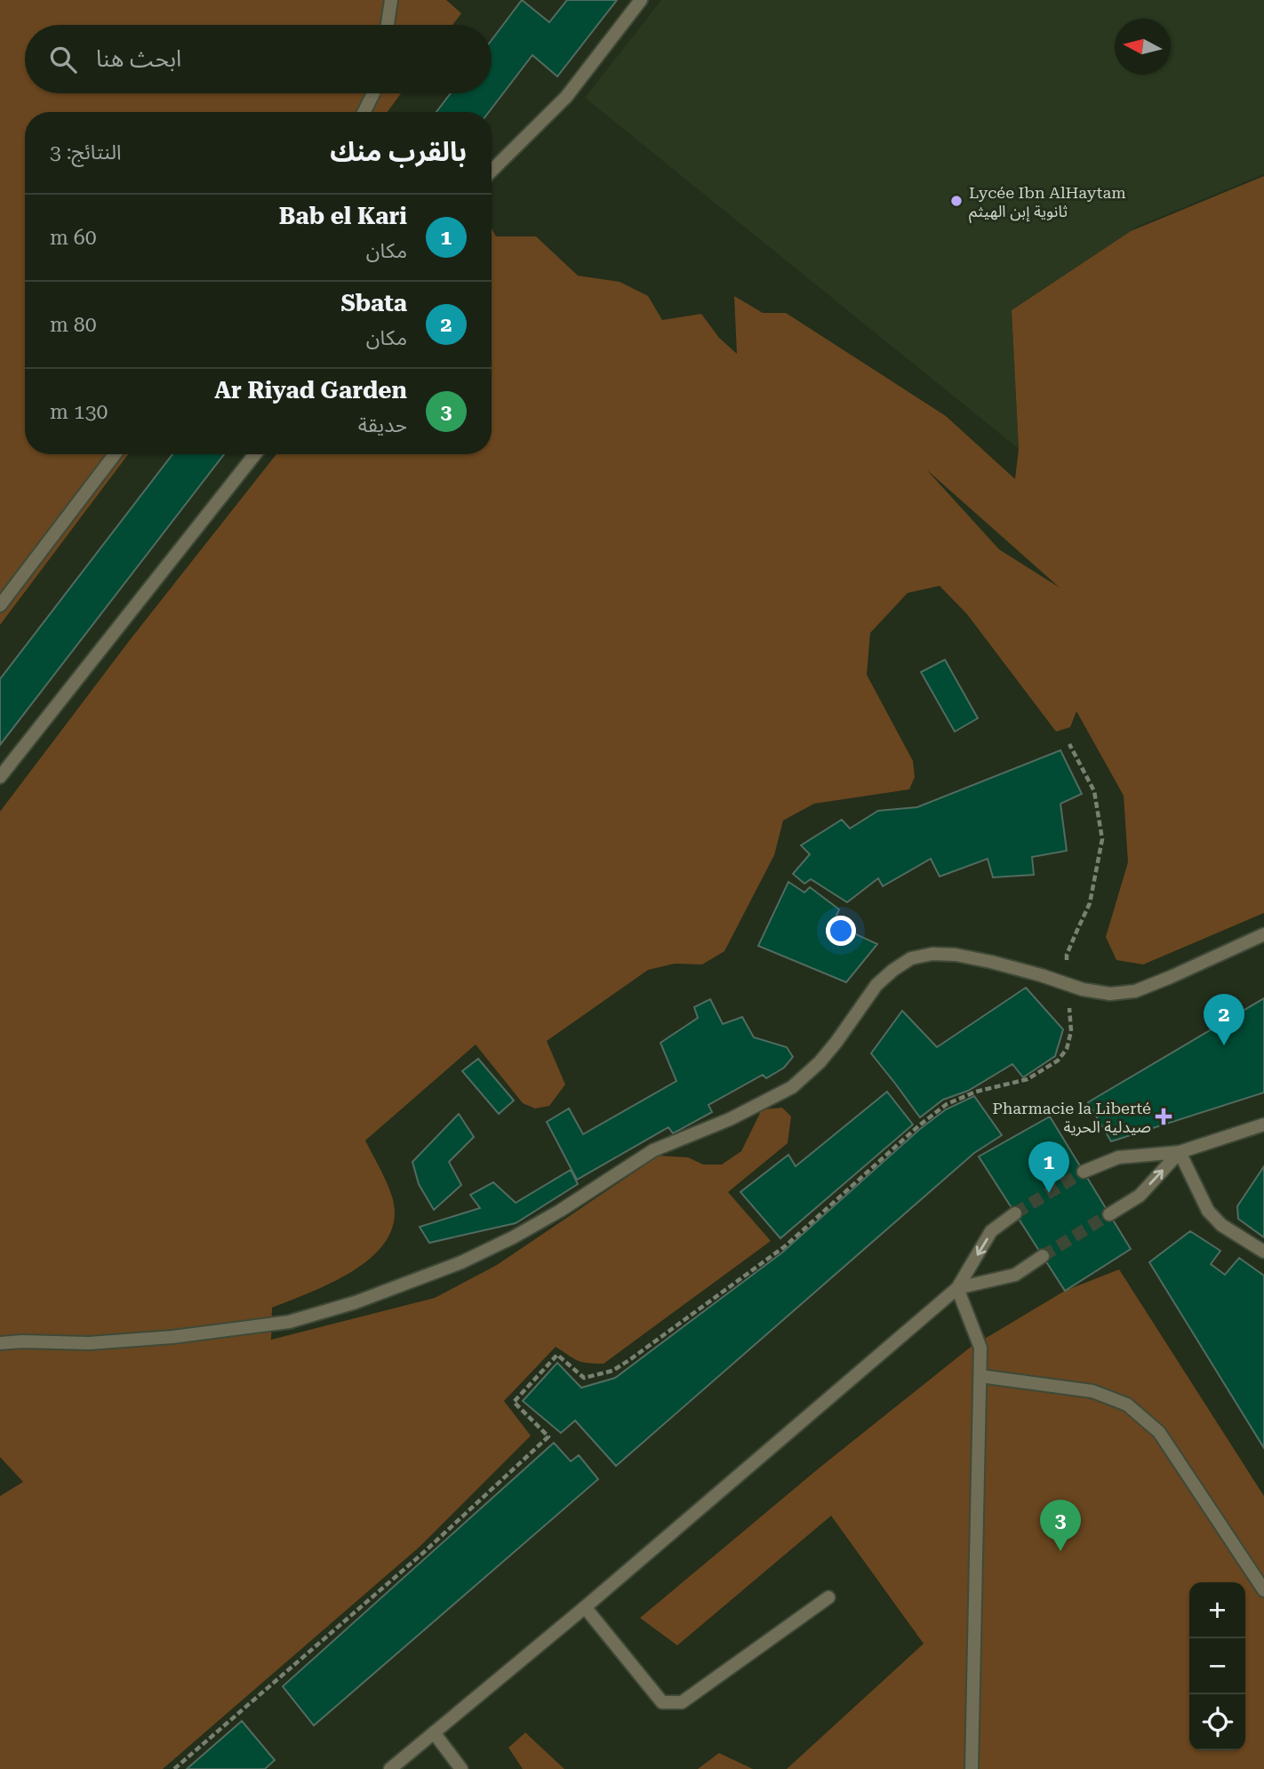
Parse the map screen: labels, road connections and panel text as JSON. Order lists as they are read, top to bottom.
{
  "places": {
    "other": ["Lycée Ibn AlHaytam ثانوية إبن الهيثم"],
    "health": ["Pharmacie la Liberté صيدلية الحرية"]
  },
  "north": "left",
  "page": {
    "search": "ابحث هنا",
    "heading": ["بالقرب منك", "النتائج: 3"],
    "list": [
      {
        "mark": "1",
        "name": "Bab el Kari",
        "note": "مكان",
        "value": "60 m"
      },
      {
        "mark": "2",
        "name": "Sbata",
        "note": "مكان",
        "value": "80 m"
      },
      {
        "mark": "3",
        "name": "Ar Riyad Garden",
        "note": "حديقة",
        "value": "130 m"
      }
    ],
    "pins": ["2", "1", "3"],
    "map_buttons": ["+", "−"]
  }
}
